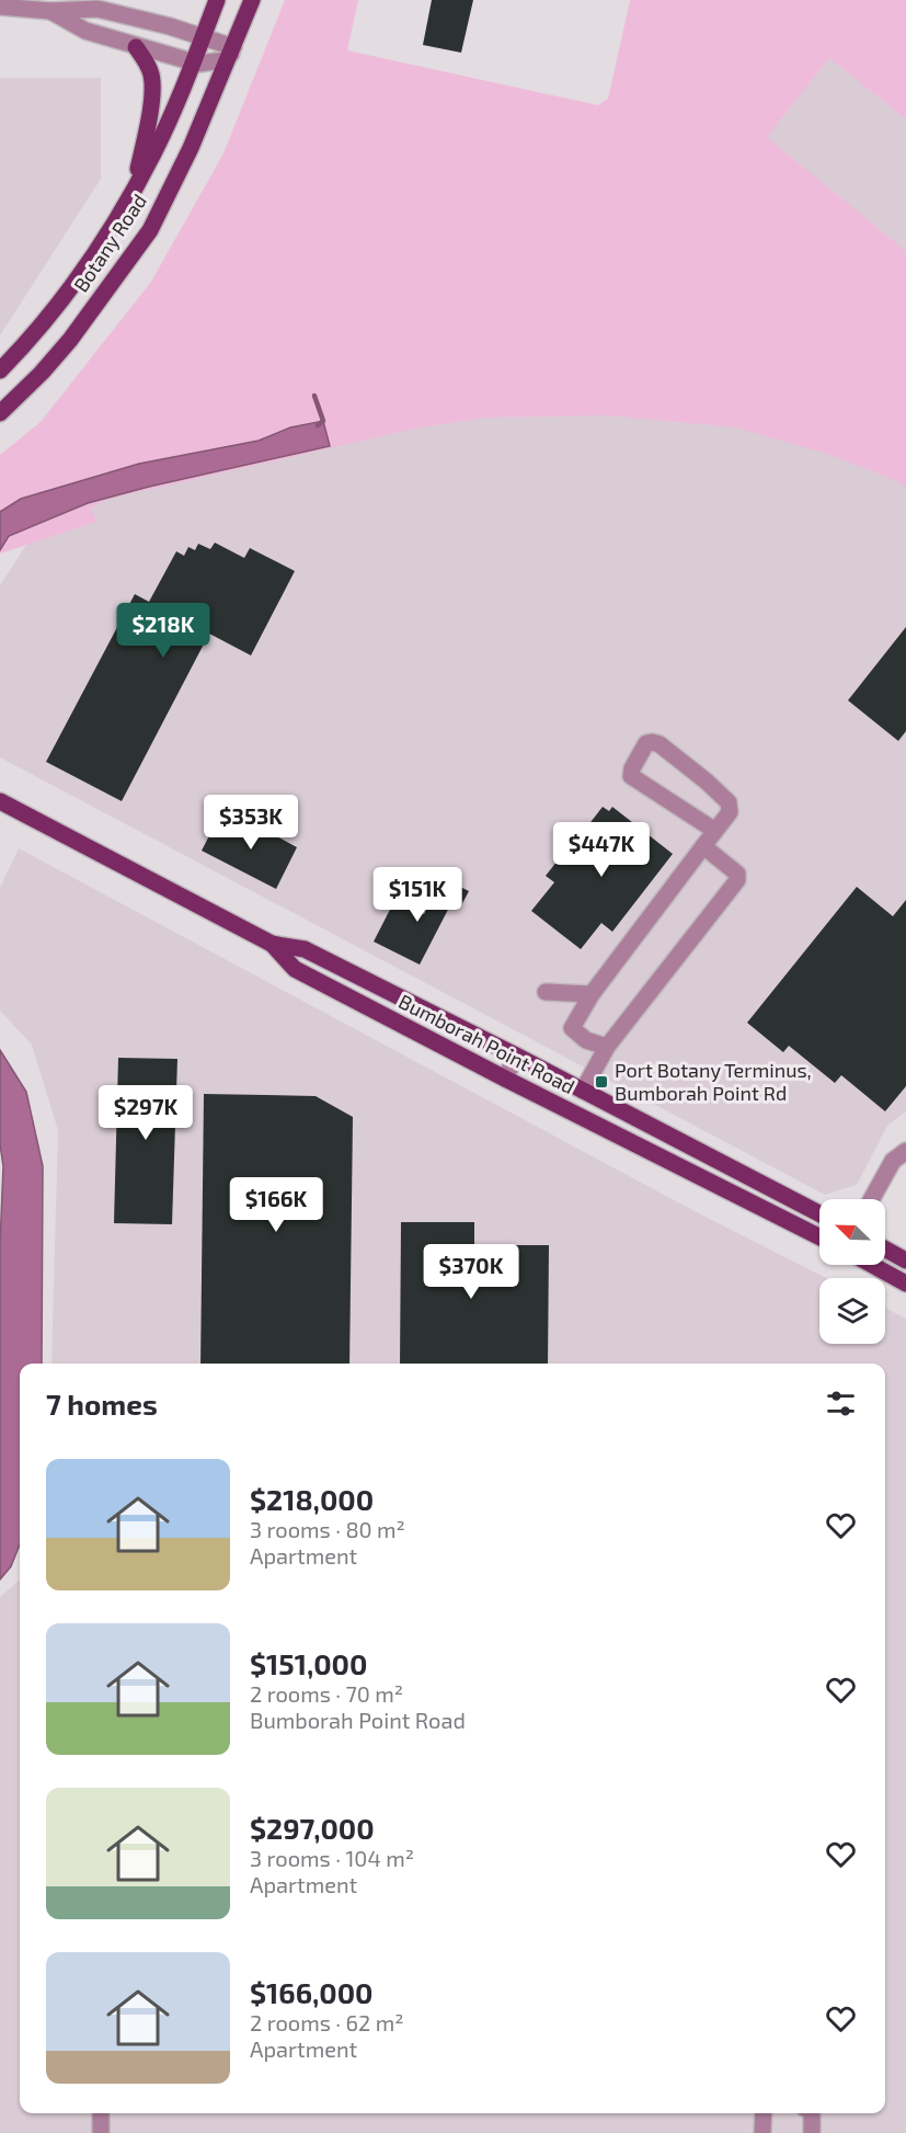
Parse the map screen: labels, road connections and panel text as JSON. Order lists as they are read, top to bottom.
{
  "streets": {
    "main road": ["Botany Road", "Bumborah Point Road"]
  },
  "places": {
    "transit": ["Port Botany Terminus, Bumborah Point Rd"]
  },
  "north": "top left",
  "page": {
    "price": [
      "$218K",
      "$353K",
      "$447K",
      "$151K",
      "$297K",
      "$166K",
      "$370K"
    ],
    "heading": "7 homes",
    "list": [
      {
        "name": "$218,000",
        "note": "3 rooms · 80 m² · Apartment"
      },
      {
        "name": "$151,000",
        "note": "2 rooms · 70 m² · Bumborah Point Road"
      },
      {
        "name": "$297,000",
        "note": "3 rooms · 104 m² · Apartment"
      },
      {
        "name": "$166,000",
        "note": "2 rooms · 62 m² · Apartment"
      }
    ]
  }
}
